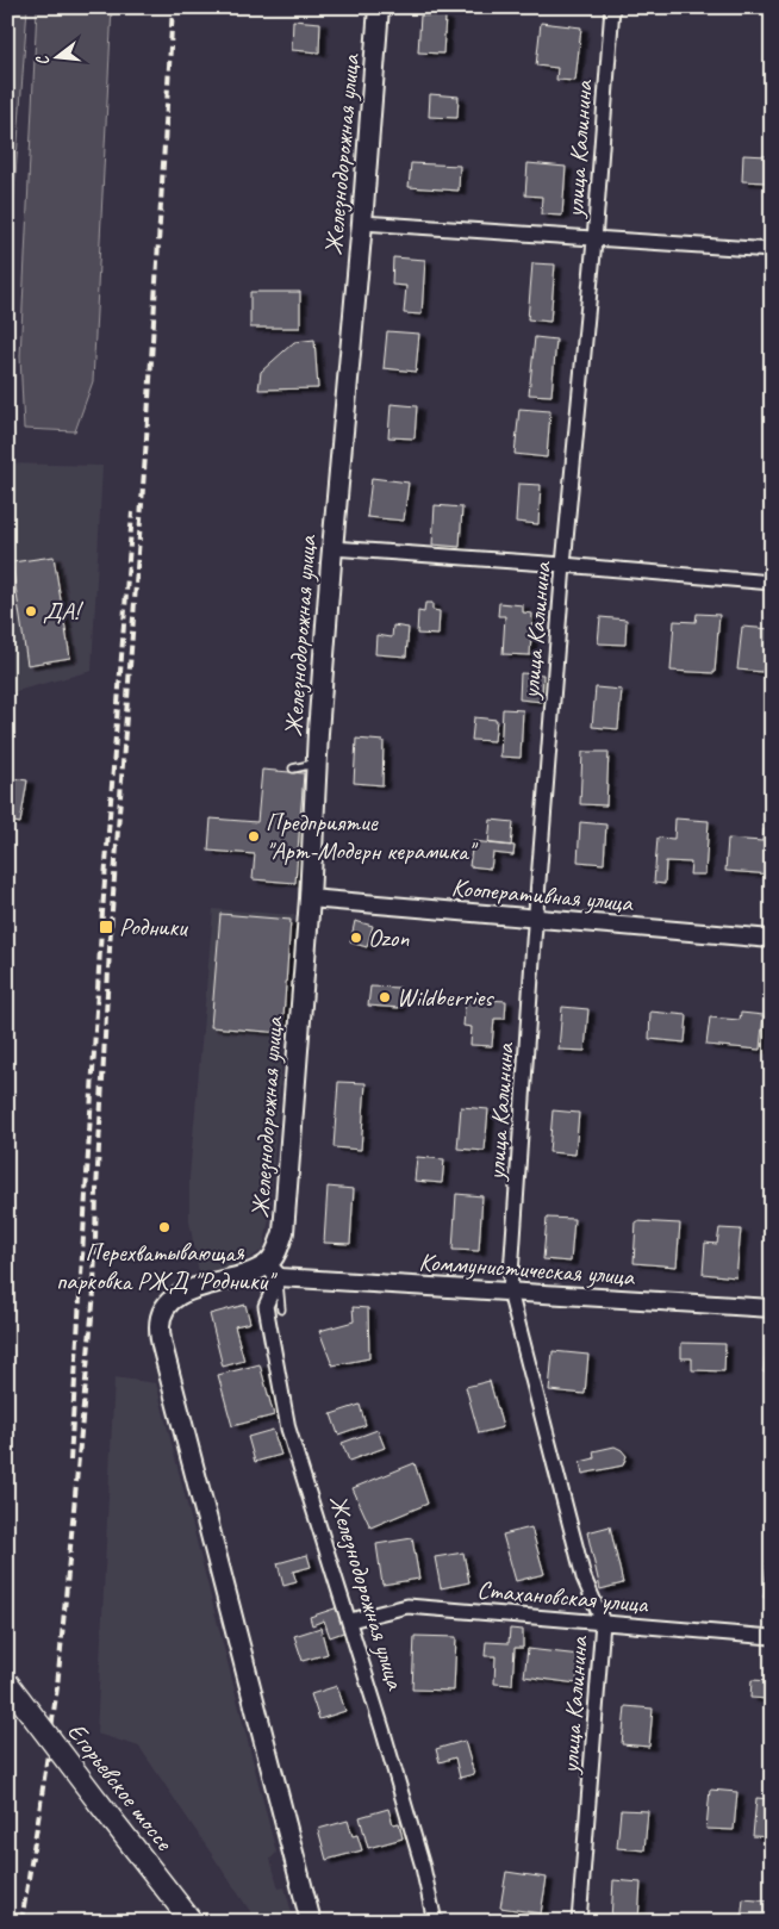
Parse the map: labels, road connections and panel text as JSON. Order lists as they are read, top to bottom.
{
  "streets": {
    "main road": ["Железнодорожная улица", "Егорьевское шоссе"],
    "street": [
      "улица Калинина",
      "Кооперативная улица",
      "Коммунистическая улица",
      "Стахановская улица"
    ]
  },
  "crossings": [
    ["улица Калинина", "Кооперативная улица"],
    ["улица Калинина", "Коммунистическая улица"],
    ["улица Калинина", "Стахановская улица"],
    ["Железнодорожная улица", "Кооперативная улица"],
    ["Железнодорожная улица", "Коммунистическая улица"],
    ["Железнодорожная улица", "Стахановская улица"]
  ],
  "places": {
    "other": [
      "ДА!",
      "Предприятие \"Арт-Модерн керамика\"",
      "Ozon",
      "Wildberries",
      "Перехватывающая парковка РЖД \"Родники\""
    ],
    "transit": ["Родники"]
  },
  "north": "left"
}
